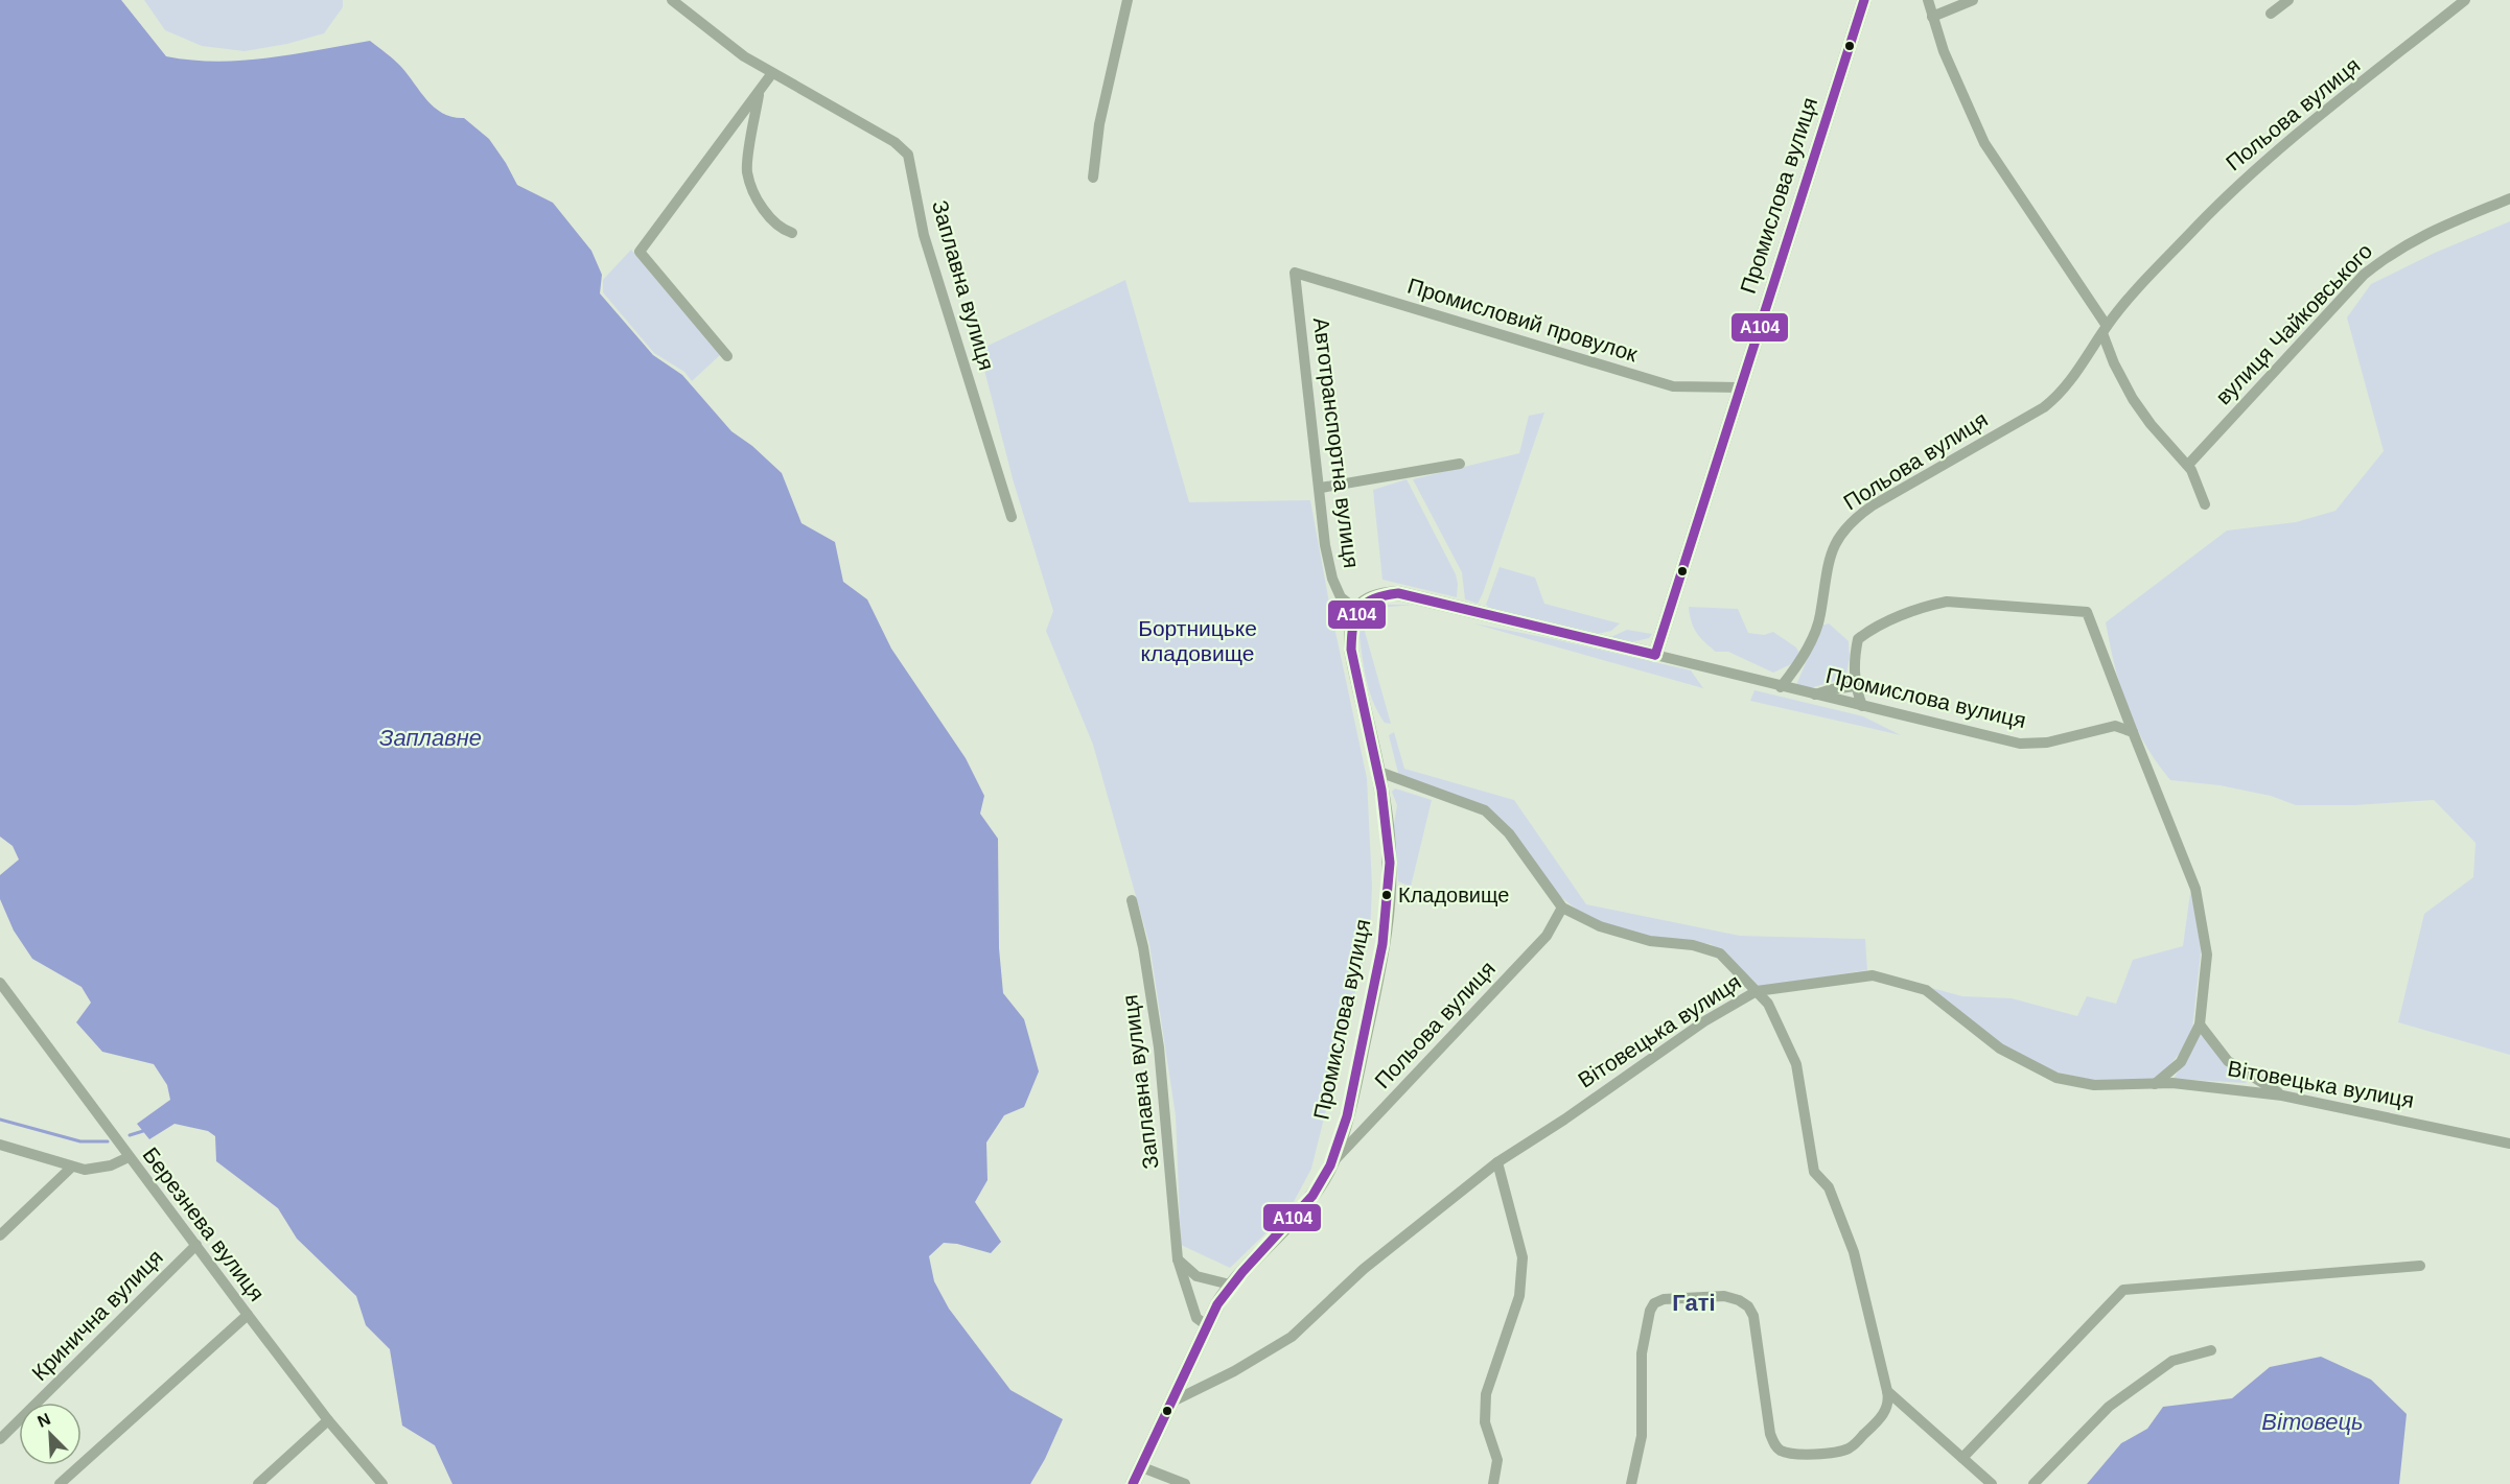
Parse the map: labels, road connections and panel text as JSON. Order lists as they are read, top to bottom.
{
  "streets": {
    "street": [
      "Польова вулиця",
      "Промислова вулиця",
      "Заплавна вулиця",
      "Промисловий провулок",
      "вулиця Чайковського",
      "Автотранспортна вулиця",
      "Вітовецька вулиця",
      "Березнева вулиця",
      "Кринична вулиця"
    ]
  },
  "crossings": [
    ["Польова вулиця", "Промислова вулиця"],
    ["Промислова вулиця", "Заплавна вулиця"],
    ["Промислова вулиця", "Промисловий провулок"],
    ["Промислова вулиця", "Автотранспортна вулиця"],
    ["Промислова вулиця", "Вітовецька вулиця"],
    ["Промисловий провулок", "Автотранспортна вулиця"],
    ["Березнева вулиця", "Кринична вулиця"]
  ],
  "districts": ["Гаті"],
  "water": ["Заплавне", "Вітовець"],
  "parks": ["Бортницьке кладовище"],
  "places": ["Кладовище"],
  "lines": ["transit line А104"],
  "north": "top left"
}
